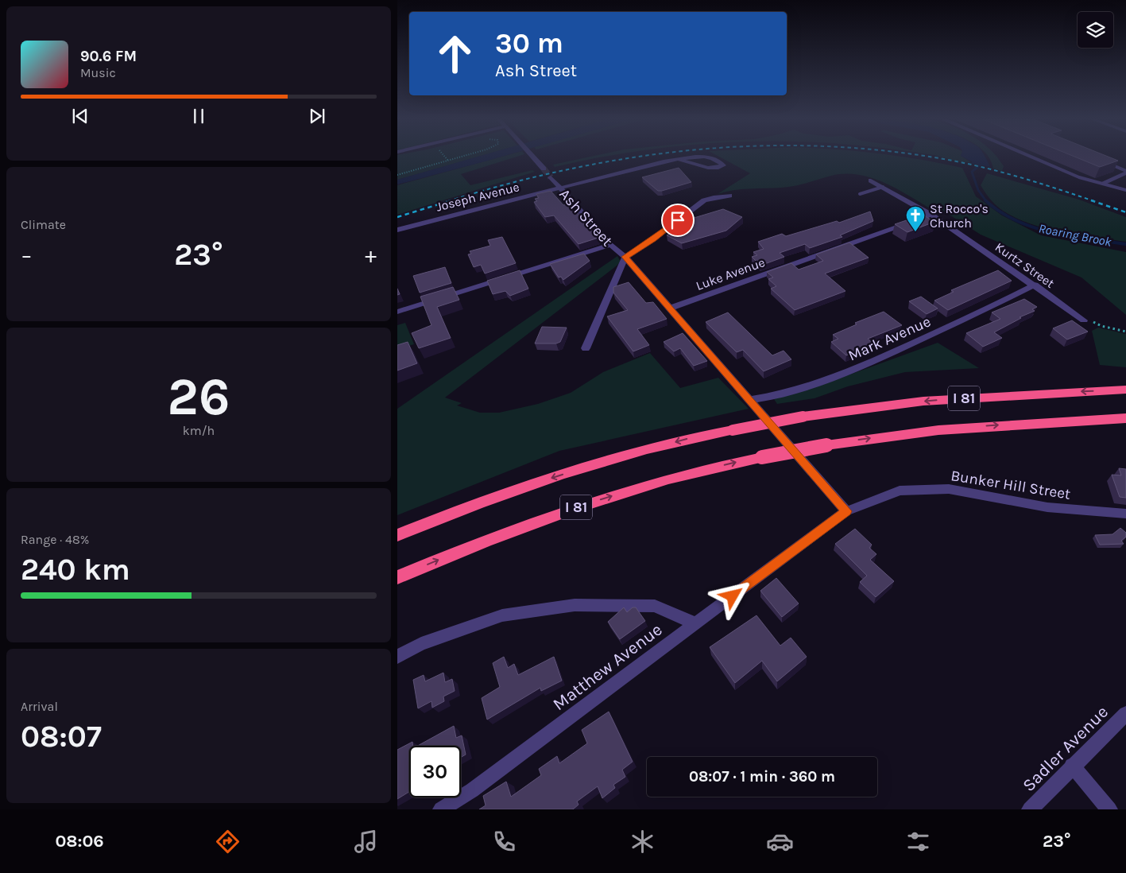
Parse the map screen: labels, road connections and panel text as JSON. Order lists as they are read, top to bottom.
{
  "streets": {
    "highway": ["I 81"],
    "street": [
      "Joseph Avenue",
      "Ash Street",
      "Kurtz Street",
      "Luke Avenue",
      "Mark Avenue",
      "Bunker Hill Street",
      "Matthew Avenue",
      "Sadler Avenue"
    ]
  },
  "crossings": [
    ["Joseph Avenue", "Ash Street"],
    ["Ash Street", "Luke Avenue"],
    ["Ash Street", "Mark Avenue"],
    ["Ash Street", "Bunker Hill Street"],
    ["Ash Street", "Matthew Avenue"],
    ["Kurtz Street", "Luke Avenue"],
    ["Kurtz Street", "Mark Avenue"],
    ["Bunker Hill Street", "Matthew Avenue"]
  ],
  "water": ["Roaring Brook"],
  "places": {
    "church": ["St Rocco's Church"]
  },
  "page": {
    "turn": ["30 m", "Ash Street"],
    "song": ["90.6 FM", "Music"],
    "tile": [
      "Climate",
      ["26", "km/h"],
      ["Range · 48%", "240 km"],
      ["Arrival", "08:07"]
    ],
    "heat": ["−", "23°", "+"],
    "limit": "30",
    "trip": "08:07 · 1 min · 360 m",
    "tabs": ["08:06", "23°"]
  }
}
